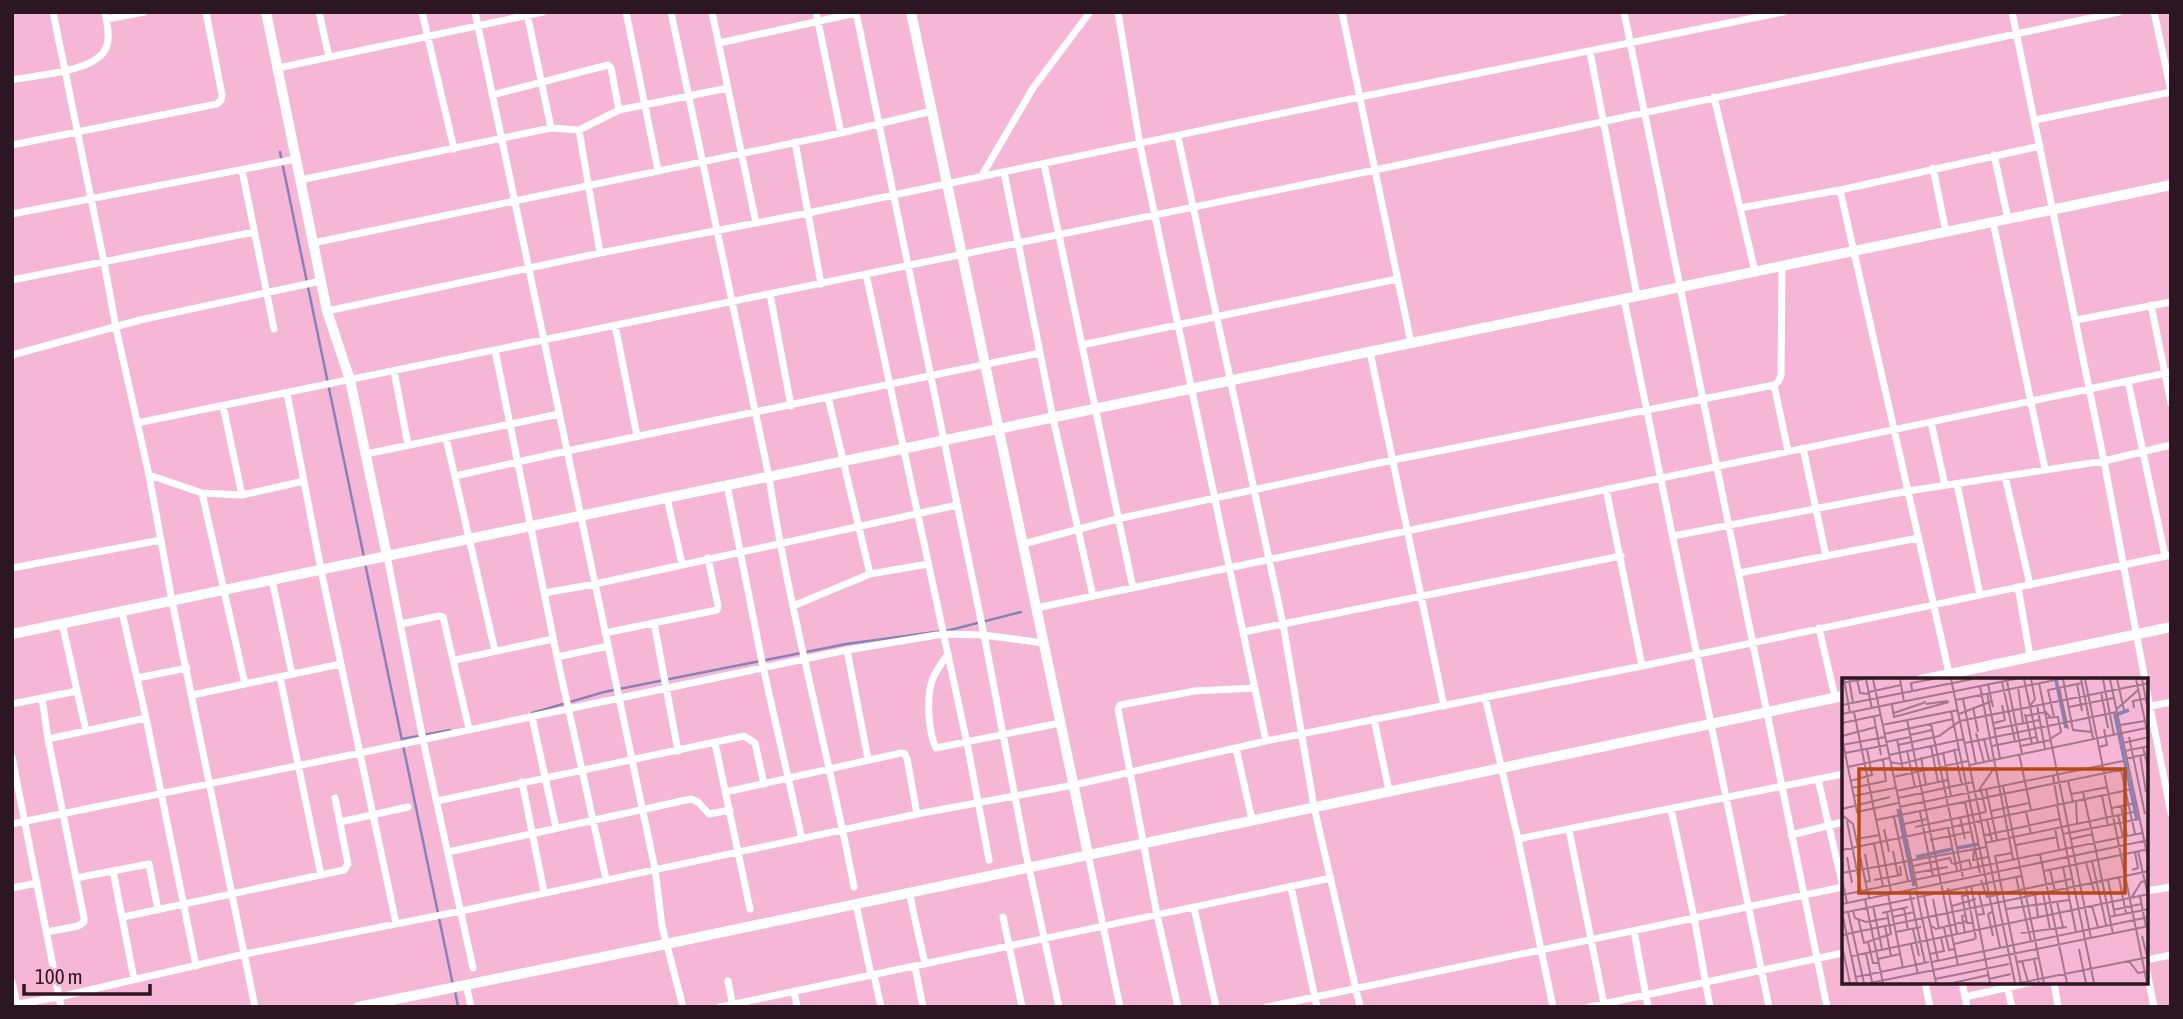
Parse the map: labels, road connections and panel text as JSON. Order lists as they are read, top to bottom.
{
  "scale_bar": "100 m"
}
